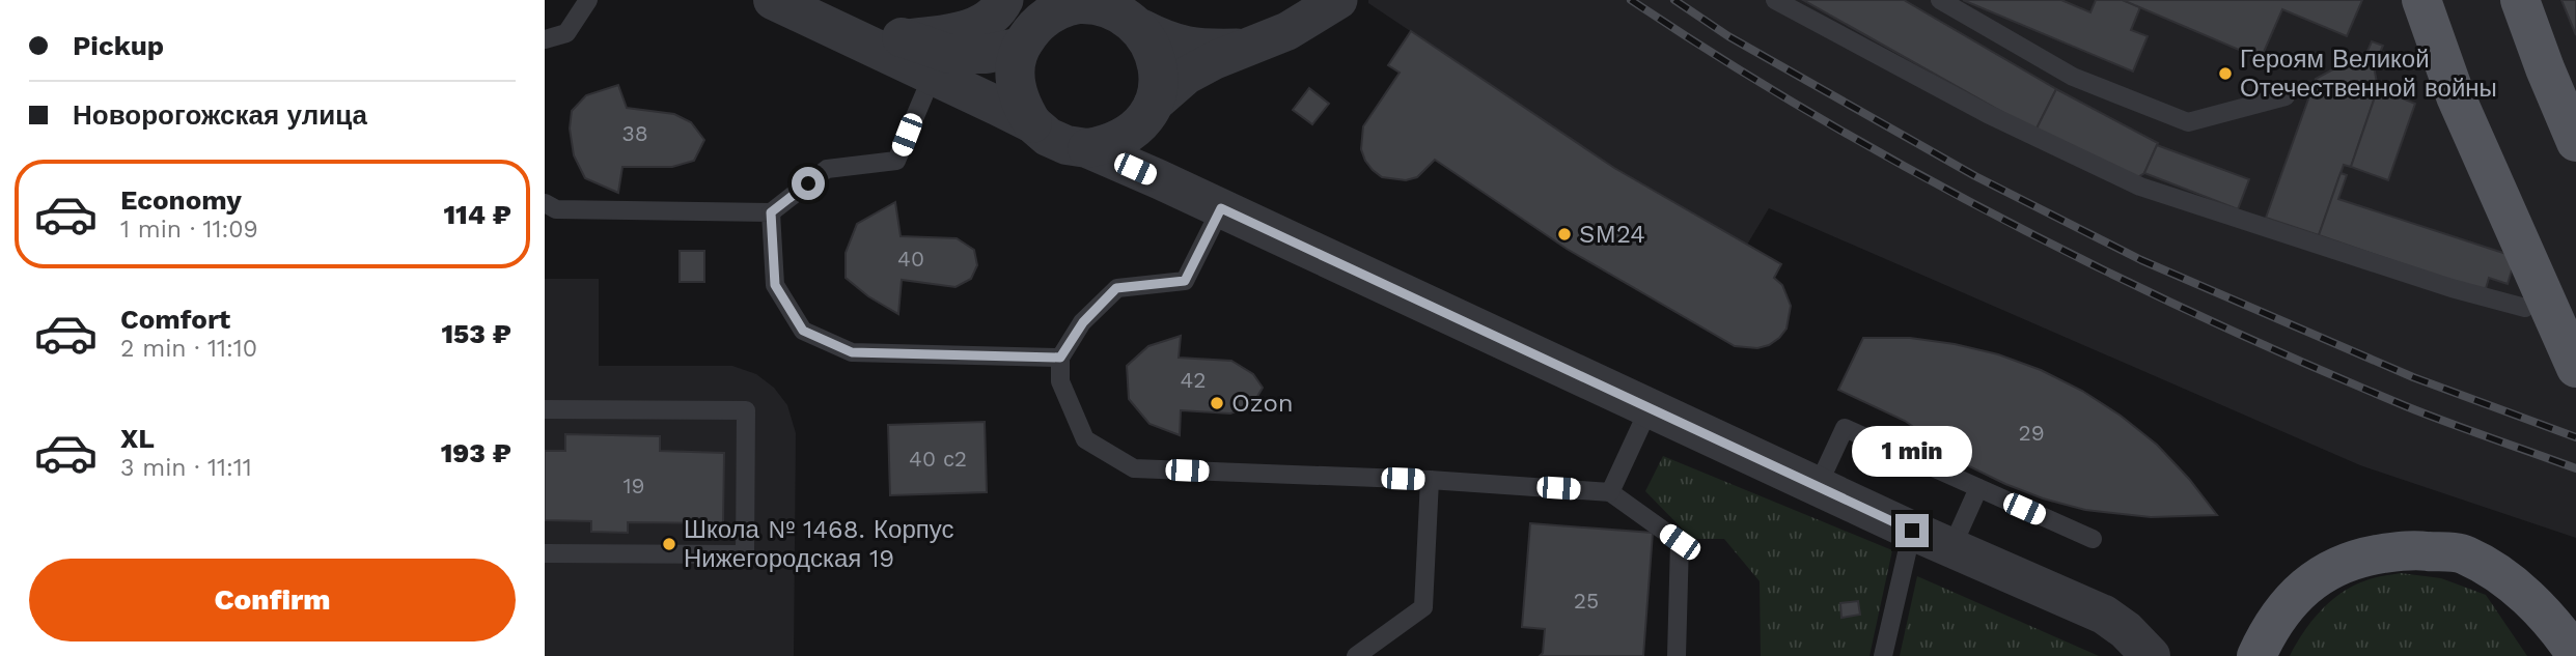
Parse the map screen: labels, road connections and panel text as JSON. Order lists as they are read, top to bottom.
{
  "places": [
    "Героям Великой Отечественной войны",
    "SM24",
    "Ozon",
    "Школа № 1468. Корпус Нижегородская 19"
  ],
  "house_numbers": [
    "38",
    "40",
    "42",
    "29",
    "40 с2",
    "19",
    "25"
  ],
  "page": {
    "banner": ["Pickup", "Новорогожская улица"],
    "list": [
      {
        "name": "Economy",
        "note": "1 min · 11:09",
        "value": "114 ₽"
      },
      {
        "name": "Comfort",
        "note": "2 min · 11:10",
        "value": "153 ₽"
      },
      {
        "name": "XL",
        "note": "3 min · 11:11",
        "value": "193 ₽"
      }
    ],
    "bubble": "1 min",
    "buttons": "Confirm"
  }
}
